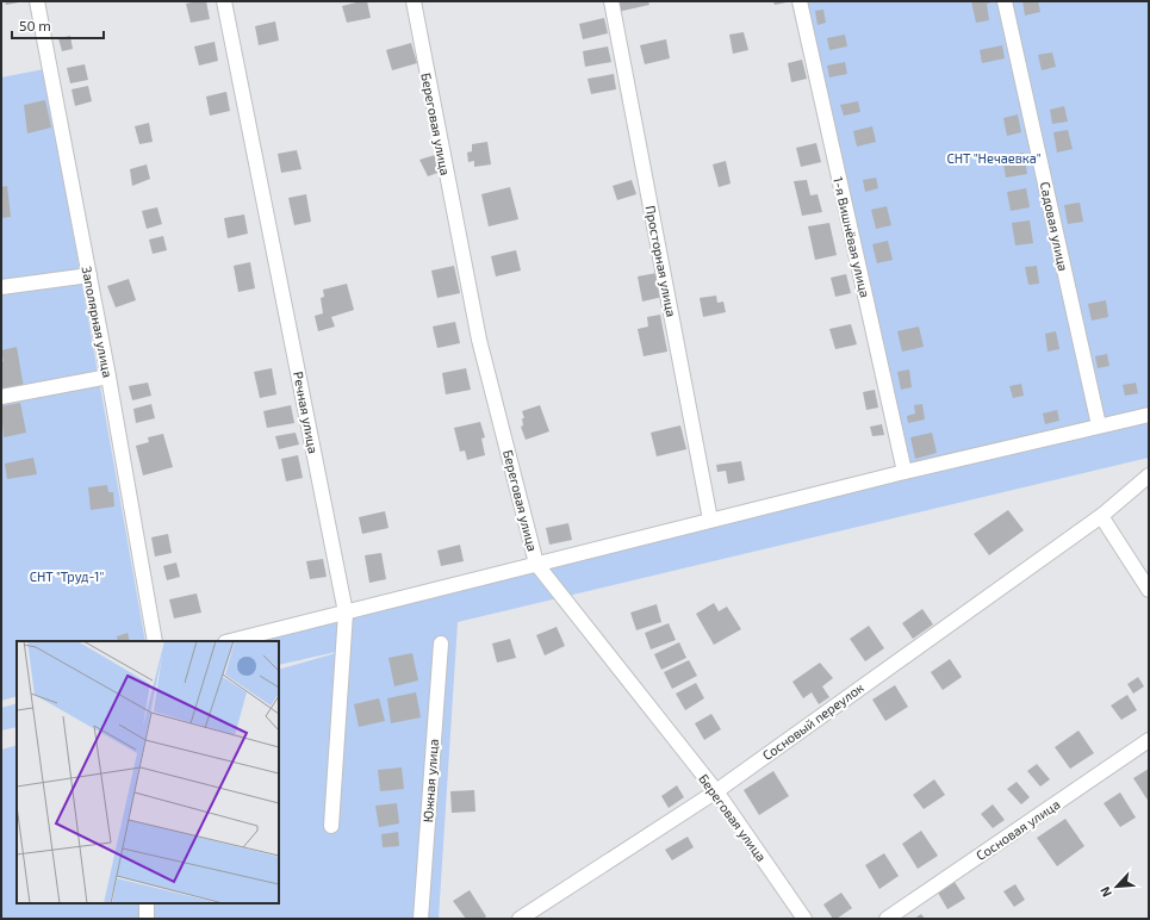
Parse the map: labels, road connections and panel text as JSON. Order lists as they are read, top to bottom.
{
  "streets": {
    "street": [
      "Береговая улица",
      "Садовая улица",
      "1-я Вишнёвая улица",
      "Просторная улица",
      "Заполярная улица",
      "Речная улица",
      "Сосновый переулок",
      "Южная улица",
      "Сосновая улица"
    ]
  },
  "crossings": [
    ["Береговая улица", "Сосновый переулок"]
  ],
  "parks": ["СНТ \"Нечаевка\"", "СНТ \"Труд-1\""],
  "scale_bar": "50 m",
  "north": "bottom left"
}
